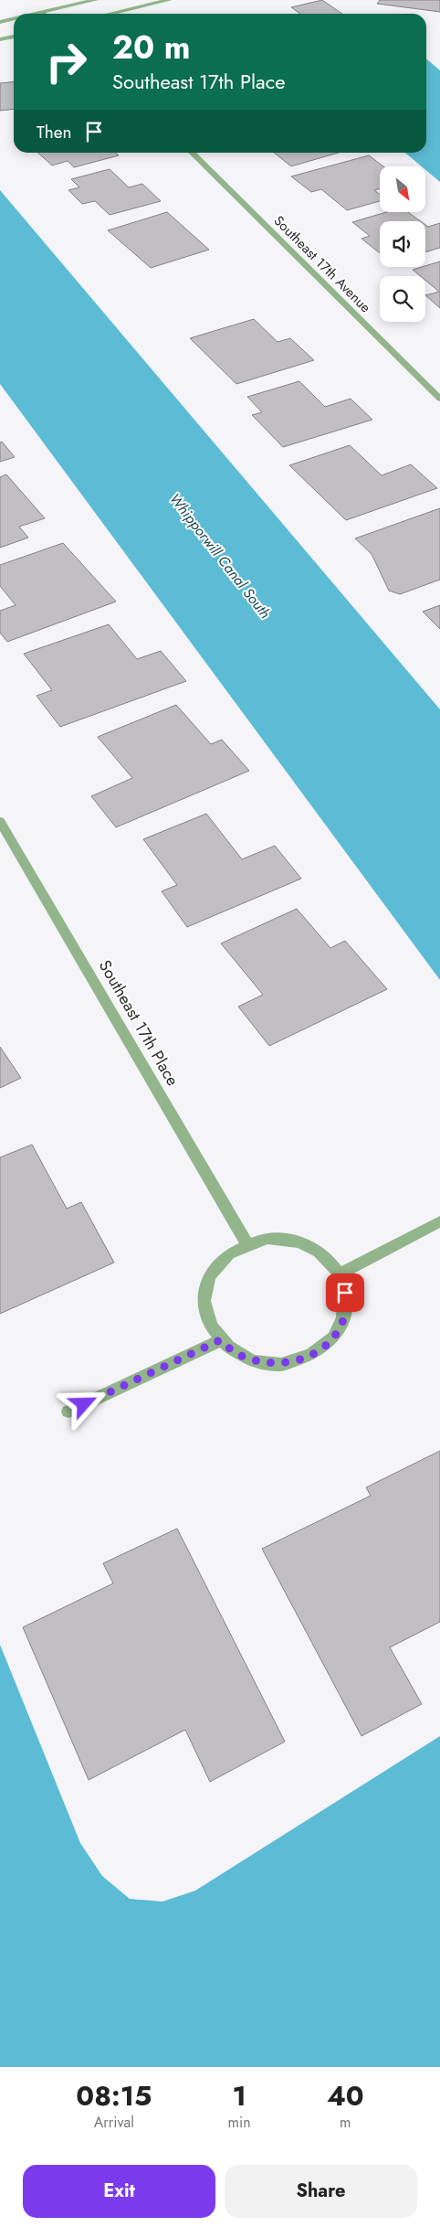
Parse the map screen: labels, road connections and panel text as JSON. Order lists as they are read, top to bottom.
{
  "streets": {
    "street": ["Southeast 17th Avenue", "Southeast 17th Place"]
  },
  "water": ["Whipporwill Canal South"],
  "north": "bottom right",
  "page": {
    "turn": ["20 m", "Southeast 17th Place"],
    "then": "Then",
    "eta": [
      "08:15",
      "Arrival",
      "1",
      "min",
      "40",
      "m"
    ],
    "buttons": ["Exit", "Share"]
  }
}
